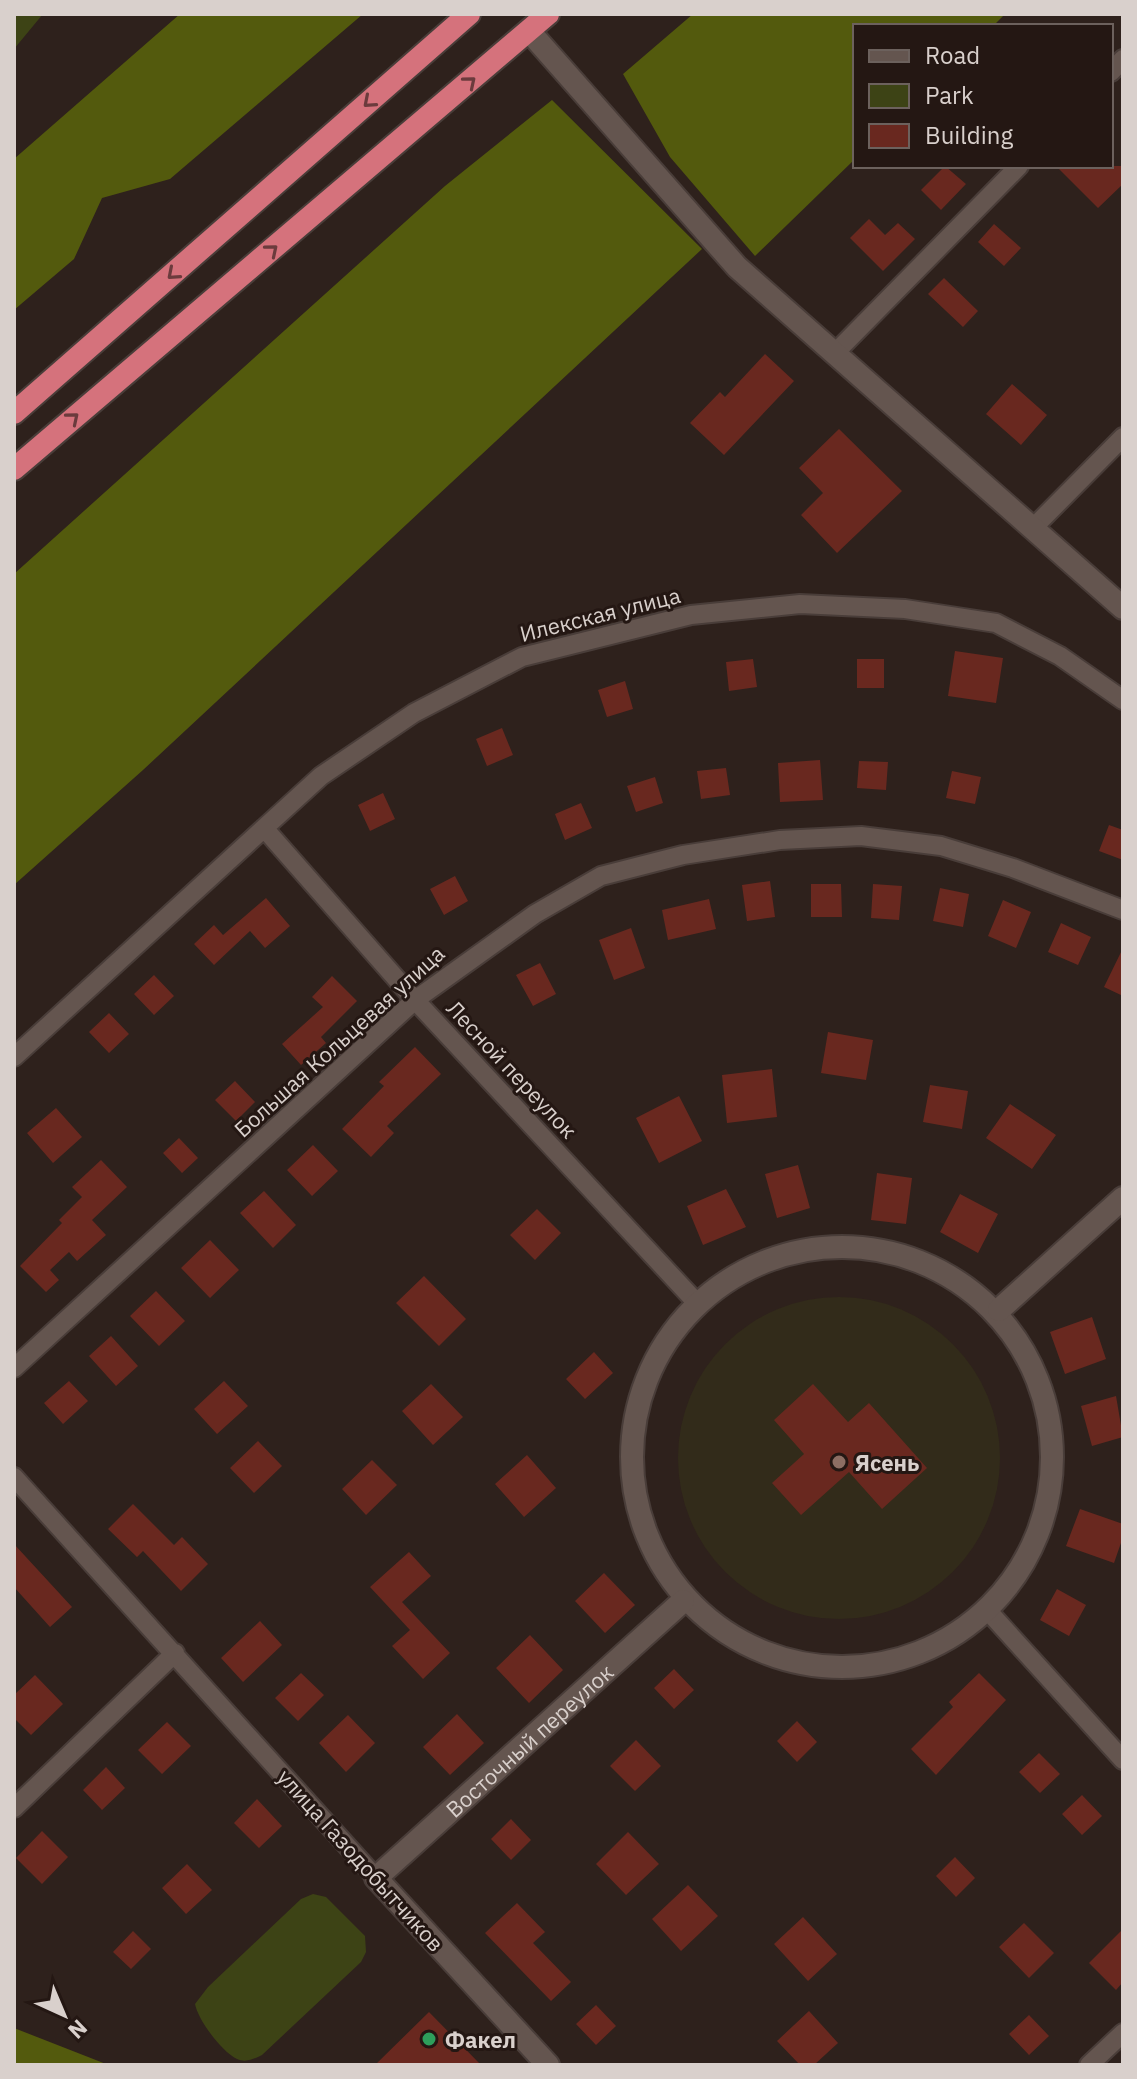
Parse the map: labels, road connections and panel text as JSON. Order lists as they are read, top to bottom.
{
  "streets": {
    "street": [
      "Илекская улица",
      "Большая Кольцевая улица",
      "Лесной переулок",
      "Восточный переулок",
      "улица Газодобытчиков"
    ]
  },
  "crossings": [
    ["Илекская улица", "Лесной переулок"],
    ["Большая Кольцевая улица", "Лесной переулок"],
    ["Восточный переулок", "улица Газодобытчиков"]
  ],
  "places": ["Ясень", "Факел"],
  "legend": ["Road", "Park", "Building"],
  "north": "bottom right"
}
